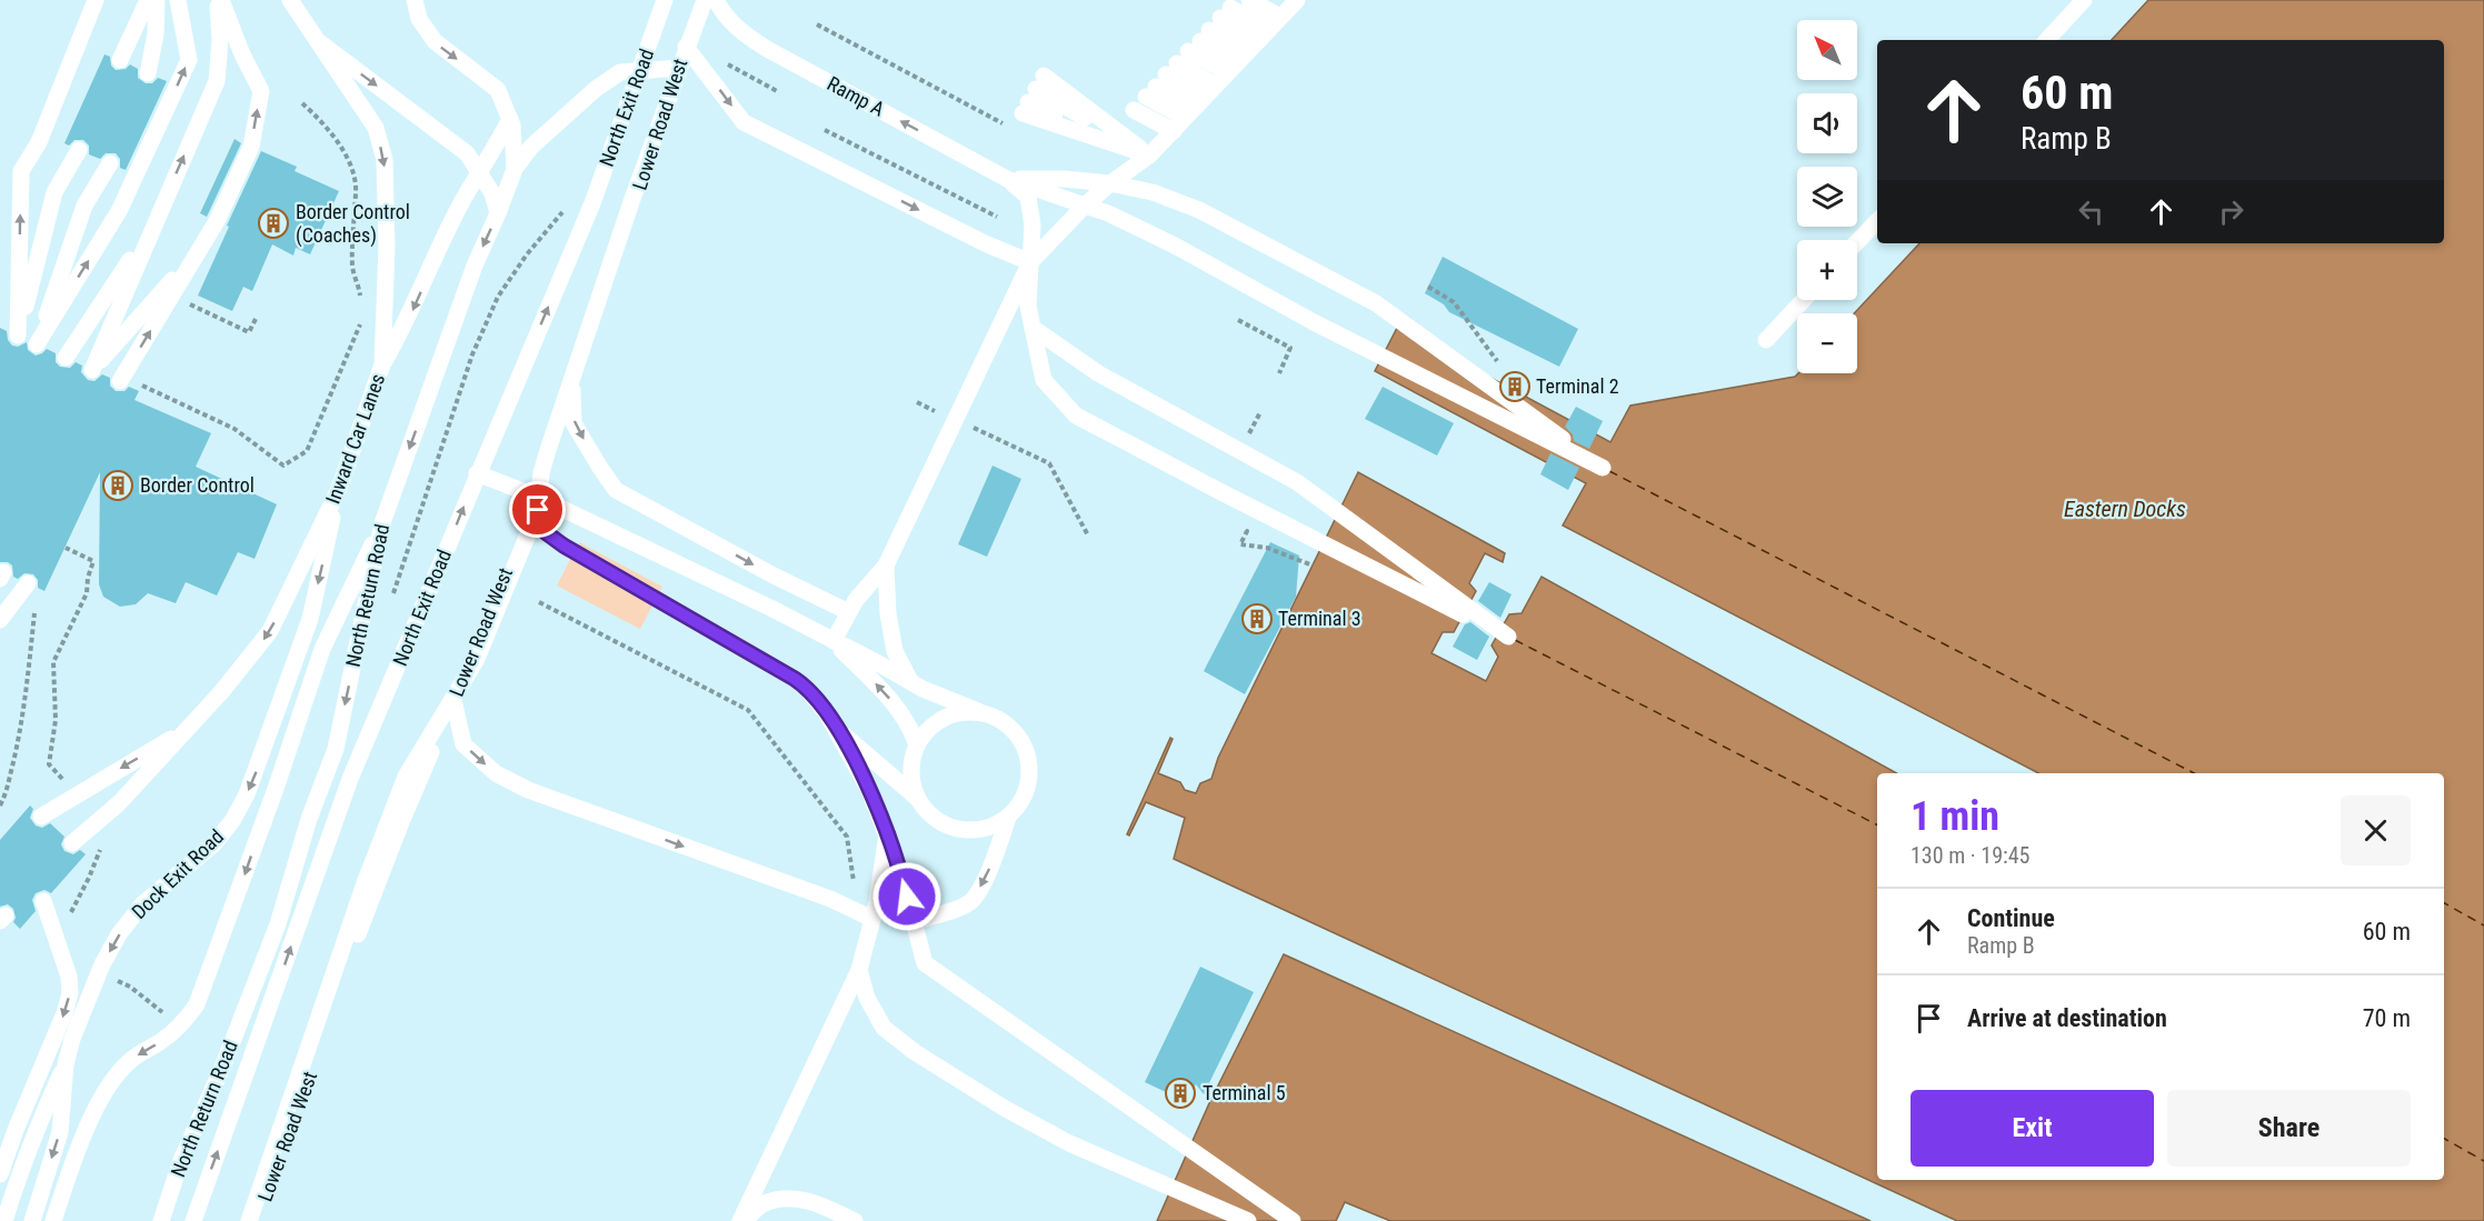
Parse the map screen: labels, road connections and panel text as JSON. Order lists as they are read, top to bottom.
{
  "streets": {
    "lane": [
      "Ramp A",
      "North Exit Road",
      "Lower Road West",
      "Inward Car Lanes",
      "North Return Road",
      "Dock Exit Road"
    ]
  },
  "crossings": [
    ["Inward Car Lanes", "Dock Exit Road"]
  ],
  "water": ["Eastern Docks"],
  "places": {
    "building": [
      "Border Control (Coaches)",
      "Terminal 2",
      "Border Control",
      "Terminal 3",
      "Terminal 5"
    ]
  },
  "north": "top left",
  "page": {
    "map_buttons": ["+", "−"],
    "turn": ["60 m", "Ramp B"],
    "heading": ["1 min", "130 m · 19:45"],
    "list": [
      {
        "name": "Continue",
        "note": "Ramp B",
        "value": "60 m"
      },
      {
        "name": "Arrive at destination",
        "value": "70 m"
      }
    ],
    "buttons": ["Exit", "Share"]
  }
}
